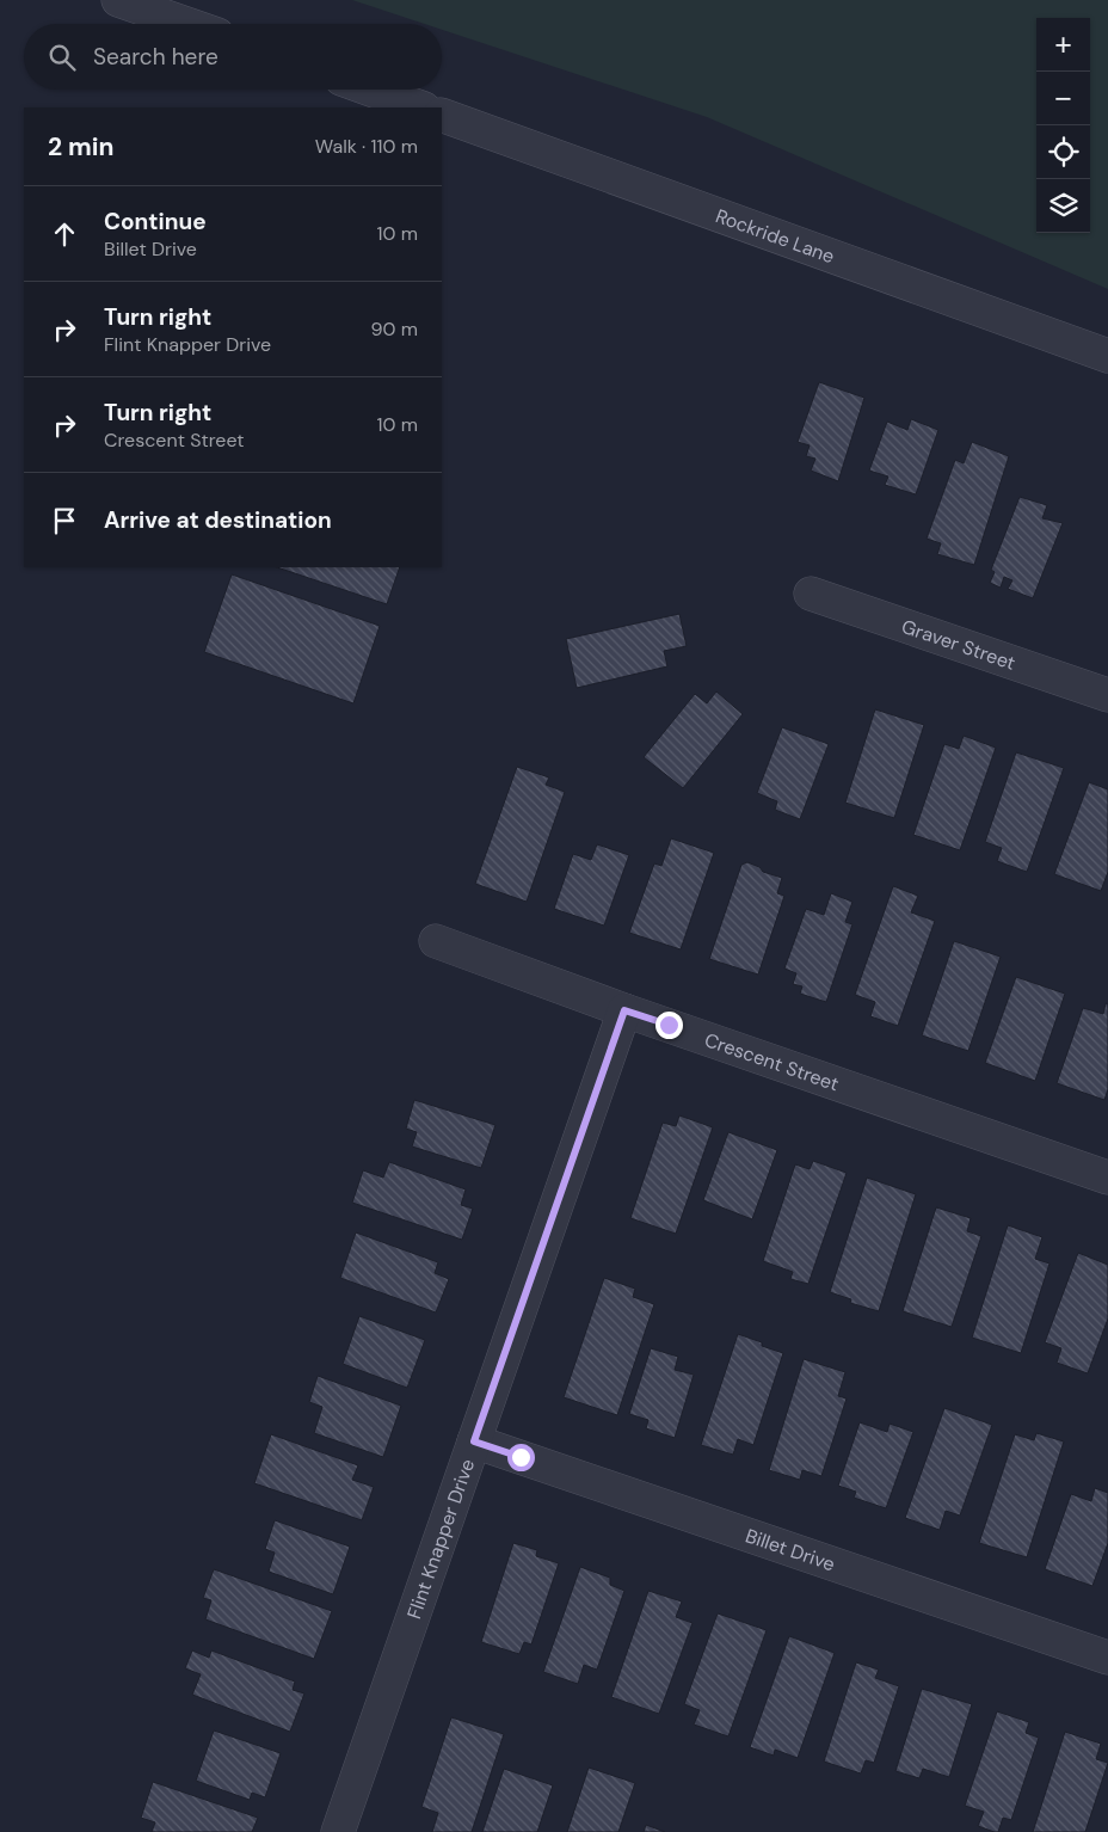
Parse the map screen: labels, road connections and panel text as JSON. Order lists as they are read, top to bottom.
{
  "streets": {
    "street": [
      "Rockride Lane",
      "Graver Street",
      "Crescent Street",
      "Flint Knapper Drive",
      "Billet Drive"
    ]
  },
  "crossings": [
    ["Crescent Street", "Flint Knapper Drive"],
    ["Flint Knapper Drive", "Billet Drive"]
  ],
  "page": {
    "map_buttons": ["+", "−"],
    "search": "Search here",
    "heading": ["2 min", "Walk · 110 m"],
    "list": [
      ["Continue", "Billet Drive", "10 m"],
      ["Turn right", "Flint Knapper Drive", "90 m"],
      ["Turn right", "Crescent Street", "10 m"],
      "Arrive at destination"
    ]
  }
}
